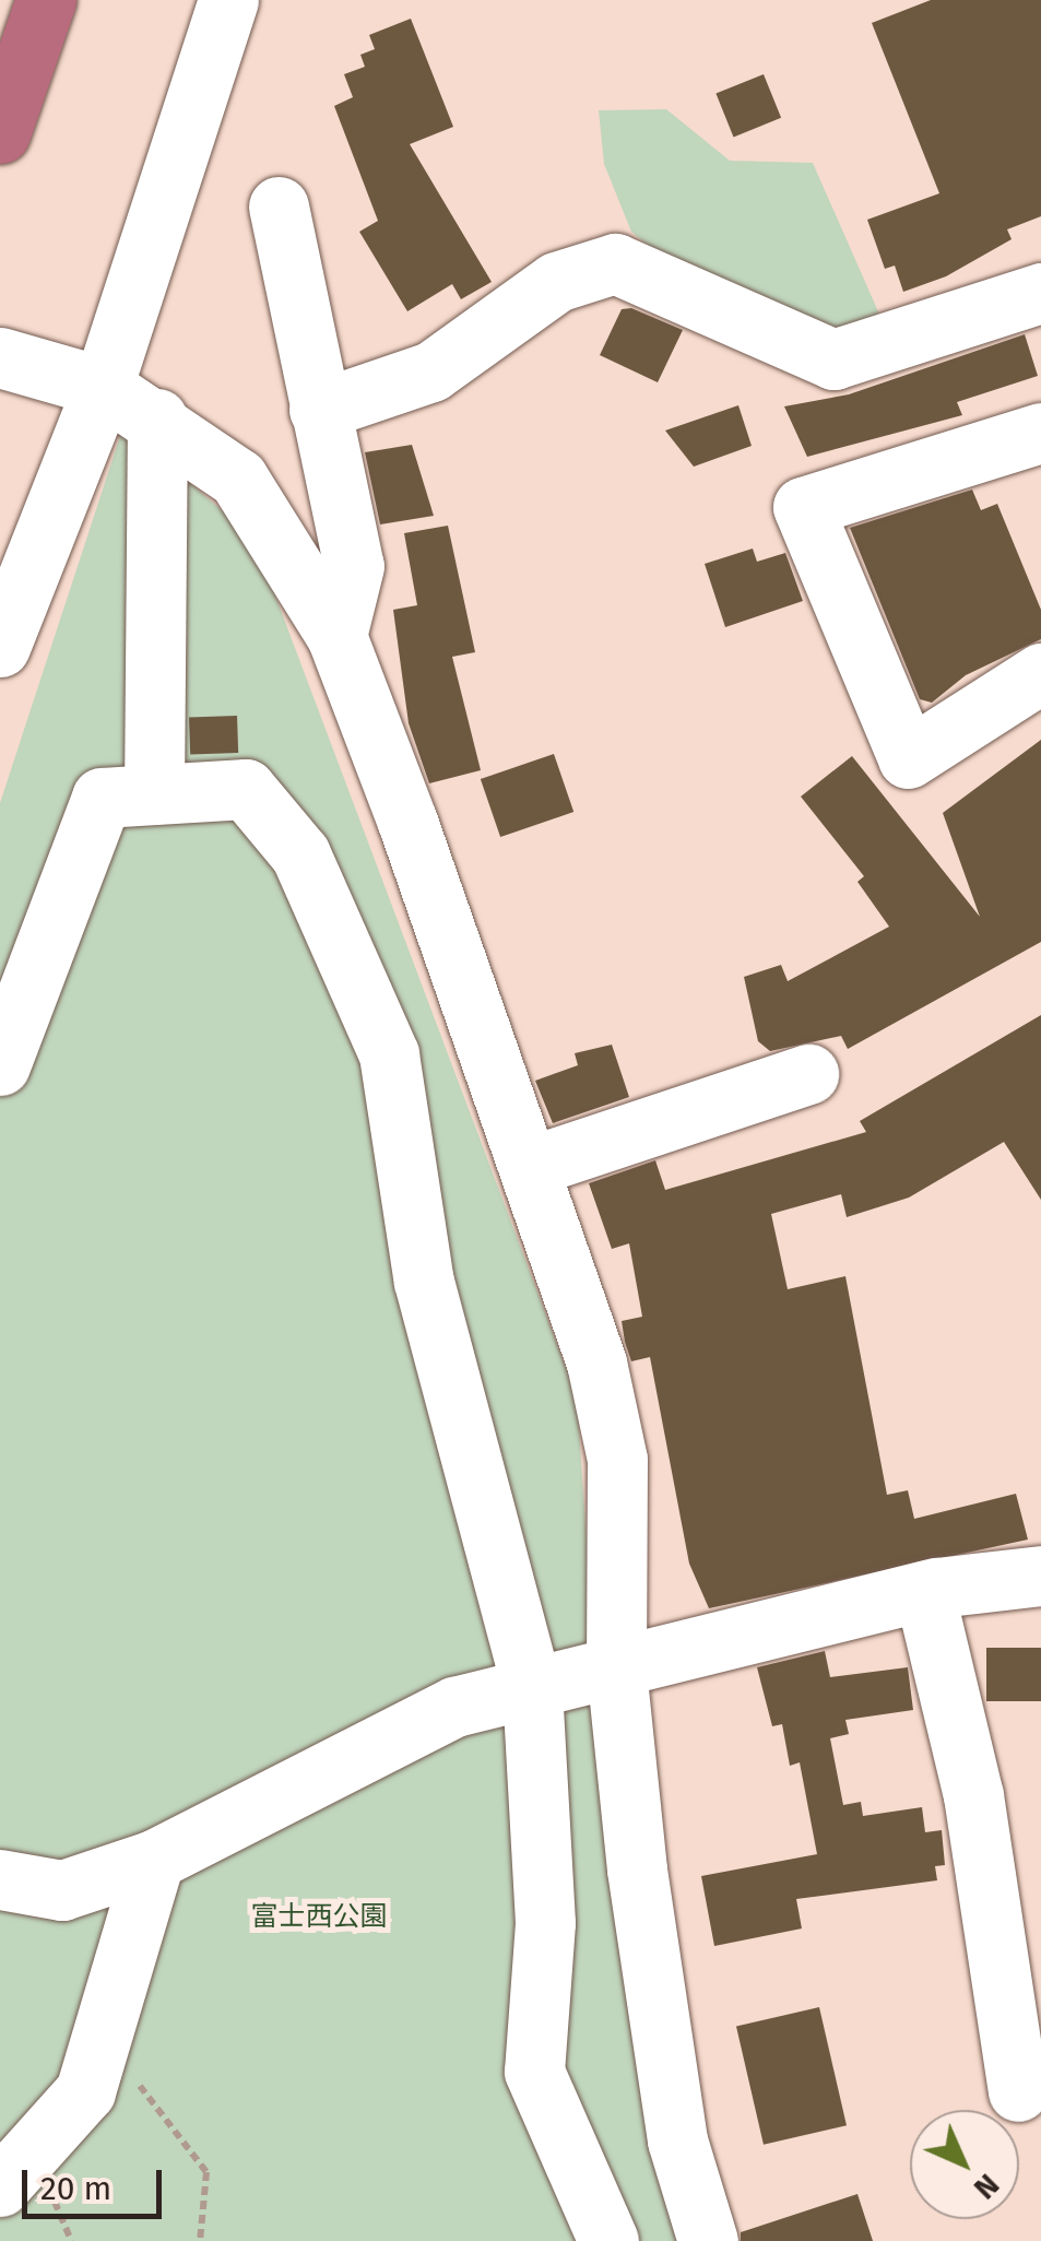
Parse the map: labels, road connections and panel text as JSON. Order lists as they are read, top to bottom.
{
  "parks": ["富士西公園"],
  "scale_bar": "20 m",
  "north": "bottom right"
}
